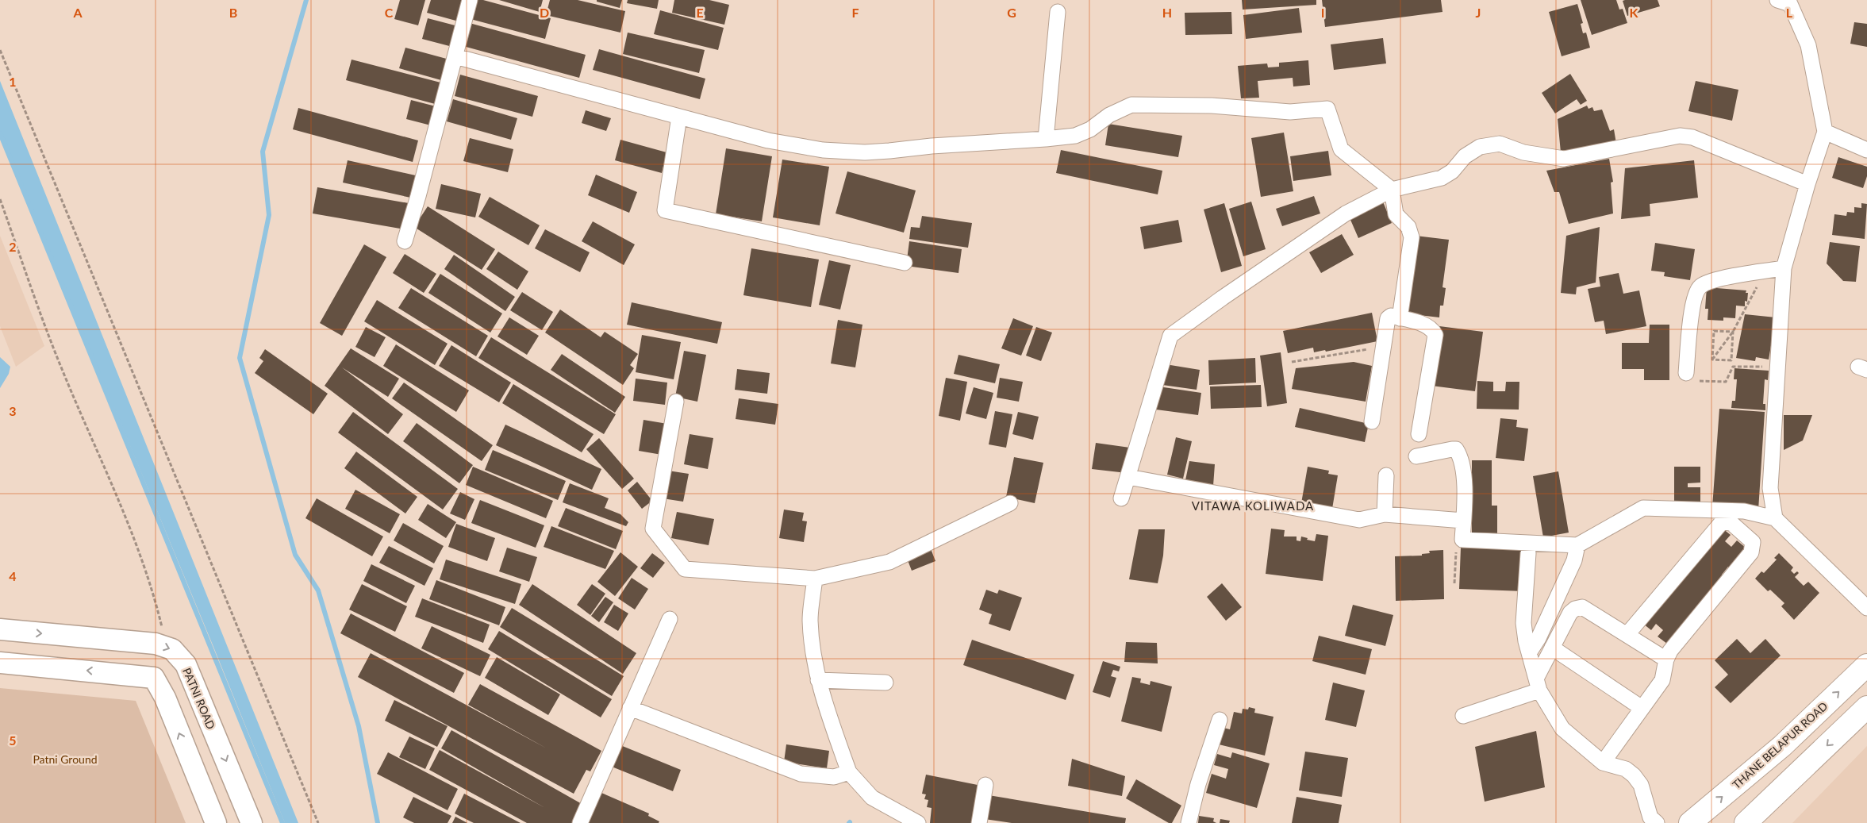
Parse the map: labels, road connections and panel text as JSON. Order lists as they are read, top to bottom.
{
  "streets": {
    "main road": ["PATNI ROAD", "THANE BELAPUR ROAD"]
  },
  "one_way": ["PATNI ROAD"],
  "districts": ["VITAWA KOLIWADA"],
  "parks": ["Patni Ground"],
  "grid": {
    "columns": [
      "A",
      "B",
      "C",
      "D",
      "E",
      "F",
      "G",
      "H",
      "I",
      "J",
      "K",
      "L"
    ],
    "rows": [
      "1",
      "2",
      "3",
      "4",
      "5"
    ]
  }
}
